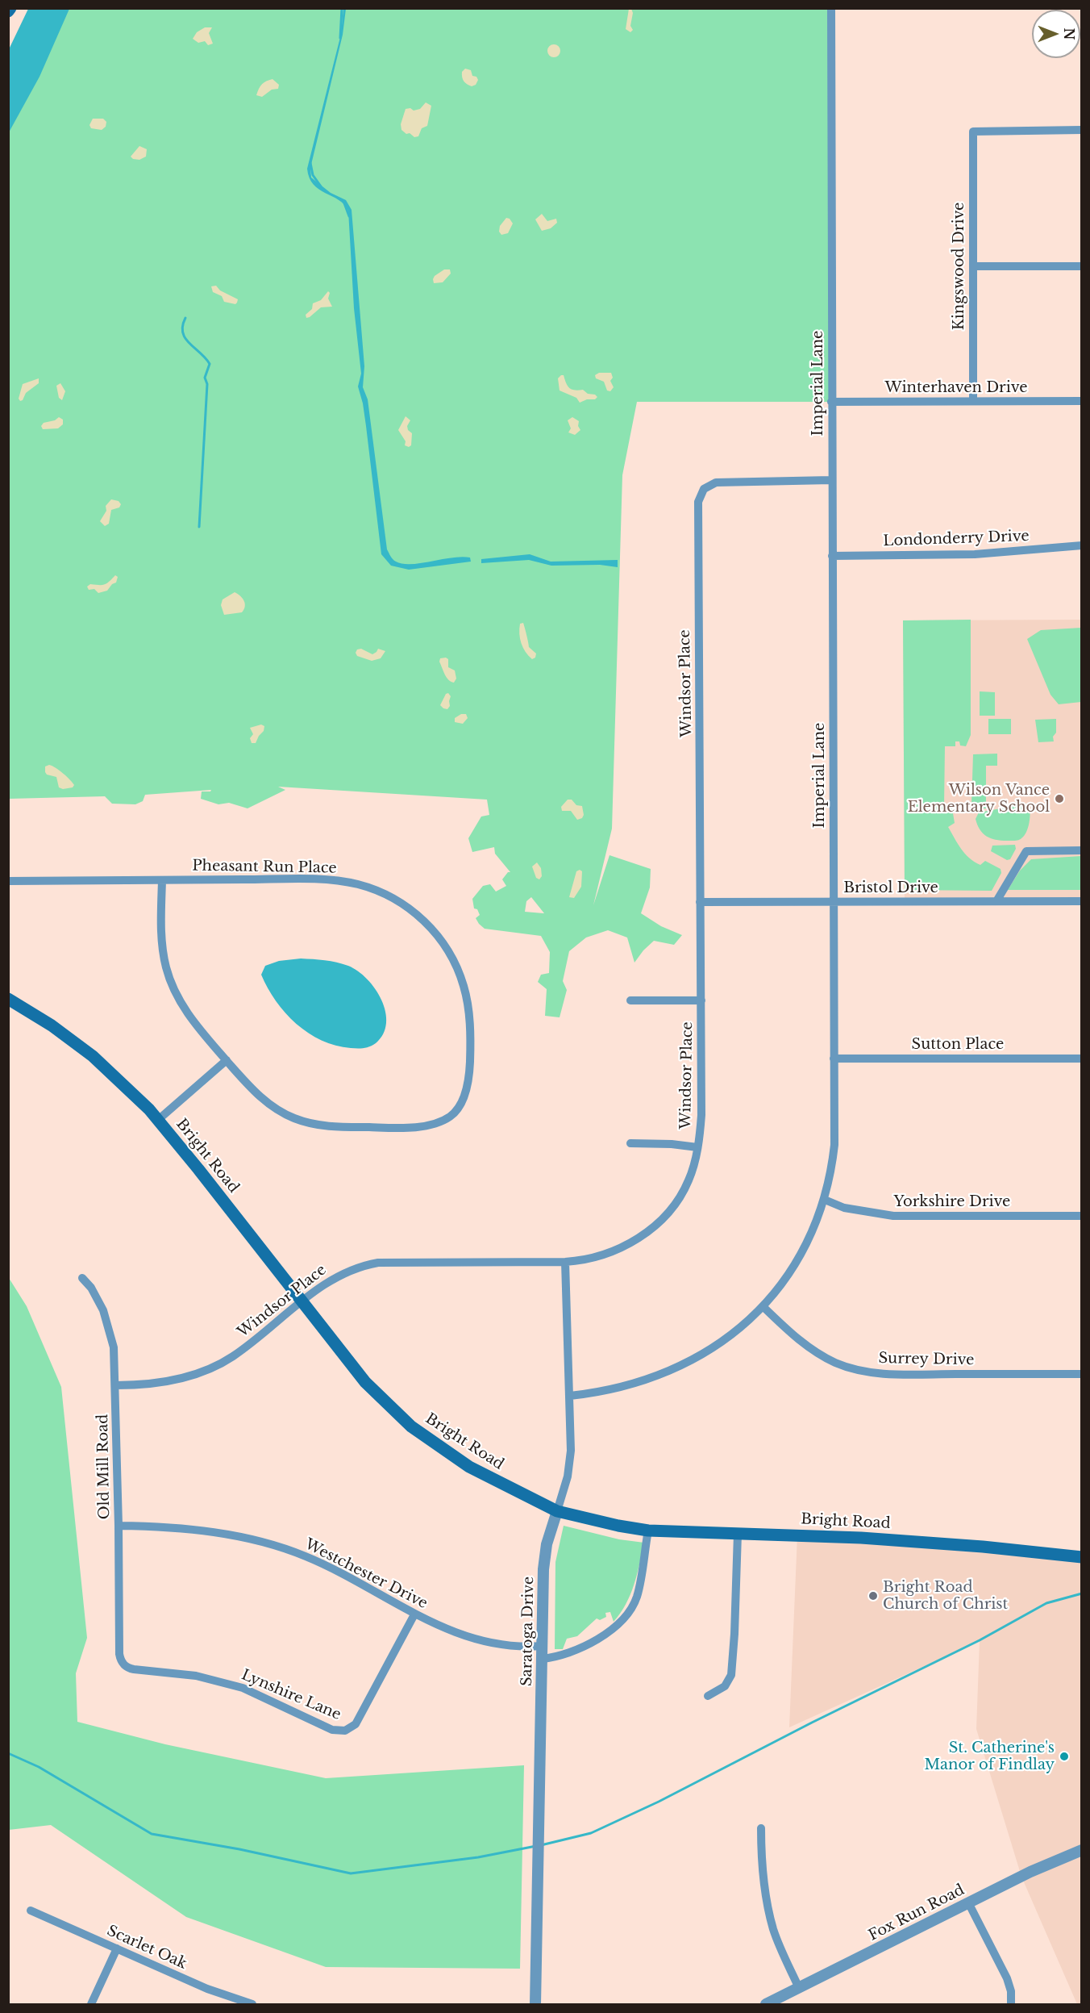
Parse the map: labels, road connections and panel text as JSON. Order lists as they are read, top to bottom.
{
  "streets": {
    "main road": ["Bright Road"],
    "street": [
      "Kingswood Drive",
      "Imperial Lane",
      "Winterhaven Drive",
      "Londonderry Drive",
      "Windsor Place",
      "Pheasant Run Place",
      "Bristol Drive",
      "Sutton Place",
      "Yorkshire Drive",
      "Surrey Drive",
      "Old Mill Road",
      "Westchester Drive",
      "Saratoga Drive",
      "Lynshire Lane",
      "Fox Run Road",
      "Scarlet Oak"
    ]
  },
  "crossings": [
    ["Kingswood Drive", "Winterhaven Drive"],
    ["Imperial Lane", "Winterhaven Drive"],
    ["Imperial Lane", "Londonderry Drive"],
    ["Imperial Lane", "Windsor Place"],
    ["Imperial Lane", "Bristol Drive"],
    ["Imperial Lane", "Sutton Place"],
    ["Imperial Lane", "Yorkshire Drive"],
    ["Imperial Lane", "Surrey Drive"],
    ["Imperial Lane", "Saratoga Drive"],
    ["Windsor Place", "Bristol Drive"],
    ["Windsor Place", "Bright Road"],
    ["Windsor Place", "Old Mill Road"],
    ["Windsor Place", "Saratoga Drive"],
    ["Bright Road", "Saratoga Drive"],
    ["Old Mill Road", "Westchester Drive"],
    ["Old Mill Road", "Lynshire Lane"],
    ["Westchester Drive", "Saratoga Drive"],
    ["Westchester Drive", "Lynshire Lane"]
  ],
  "places": ["Wilson Vance Elementary School", "Bright Road Church of Christ", "St. Catherine's Manor of Findlay"],
  "north": "right"
}
